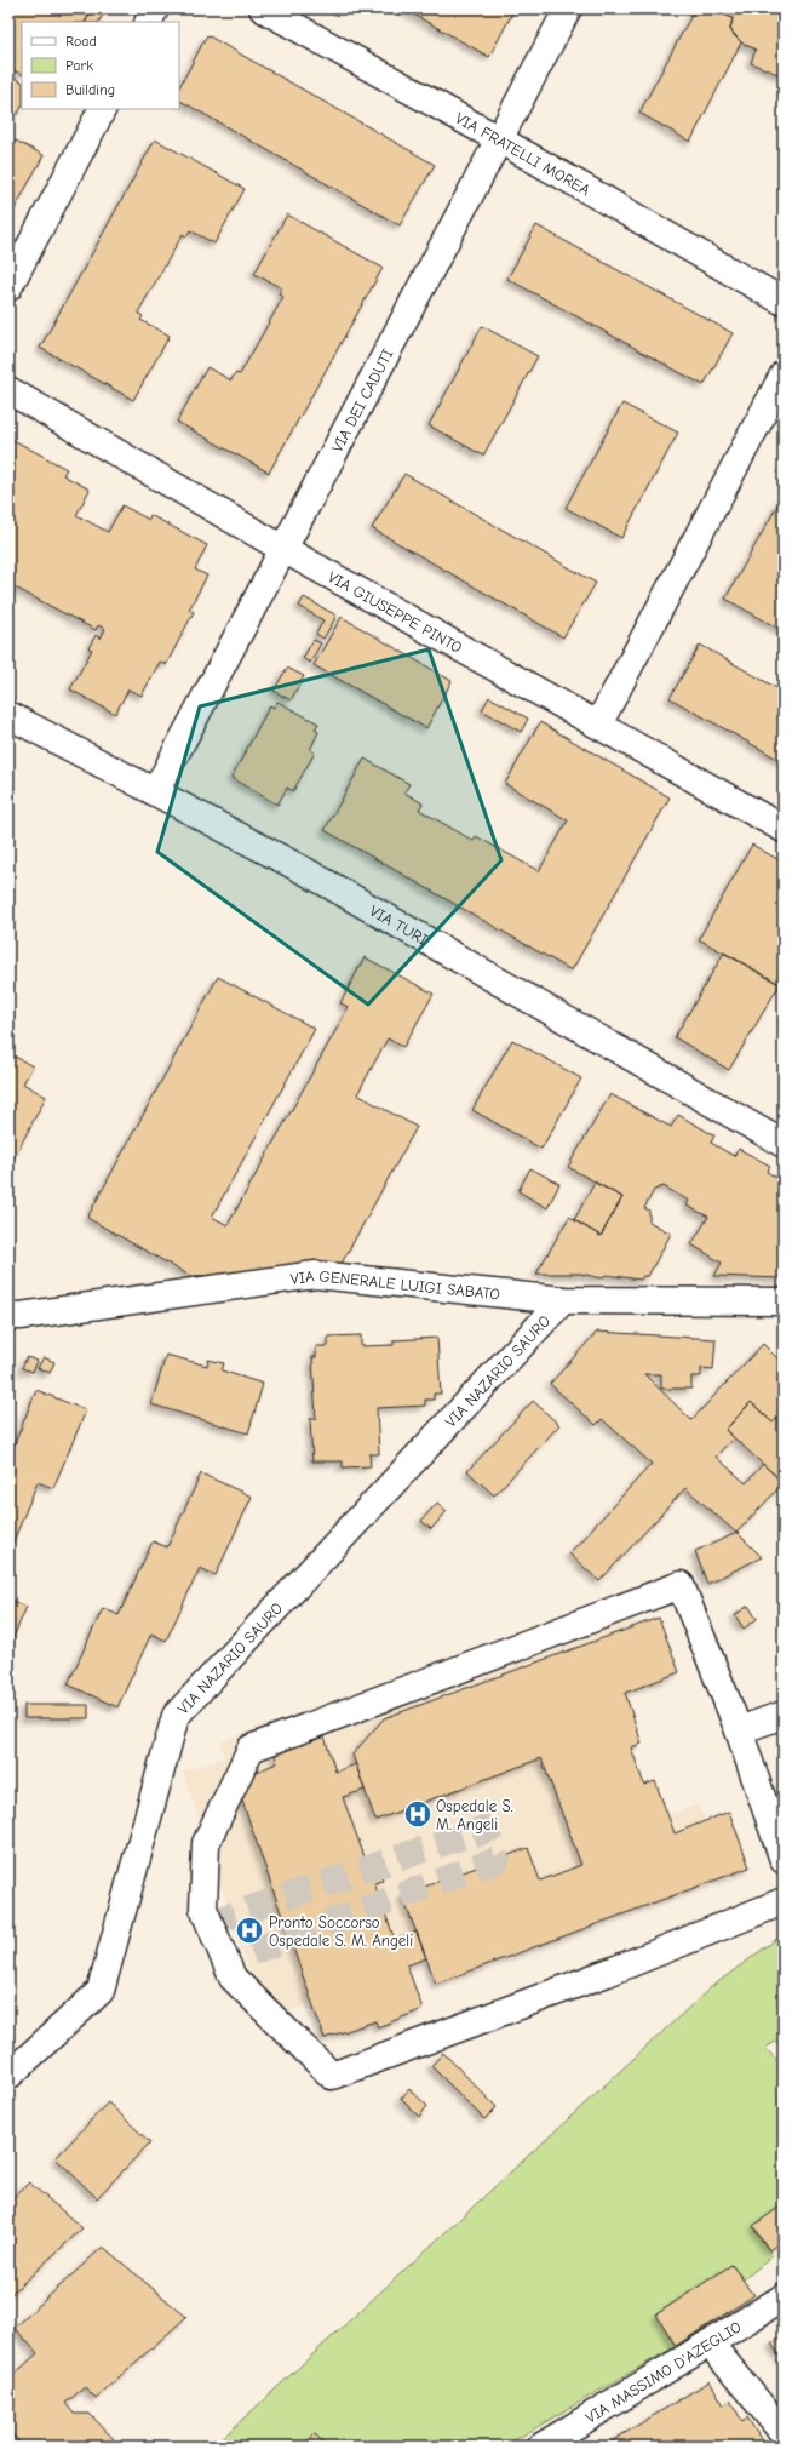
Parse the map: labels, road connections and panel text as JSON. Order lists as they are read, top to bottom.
{
  "streets": {
    "street": [
      "VIA FRATELLI MOREA",
      "VIA DEI CADUTI",
      "VIA GIUSEPPE PINTO",
      "VIA TURI",
      "VIA GENERALE LUIGI SABATO",
      "VIA NAZARIO SAURO",
      "VIA MASSIMO D'AZEGLIO"
    ]
  },
  "crossings": [
    ["VIA FRATELLI MOREA", "VIA DEI CADUTI"],
    ["VIA DEI CADUTI", "VIA GIUSEPPE PINTO"],
    ["VIA DEI CADUTI", "VIA TURI"],
    ["VIA GENERALE LUIGI SABATO", "VIA NAZARIO SAURO"]
  ],
  "places": {
    "hospital": ["Ospedale S. M. Angeli", "Pronto Soccorso Ospedale S. M. Angeli"]
  },
  "legend": ["Road", "Park", "Building"]
}
